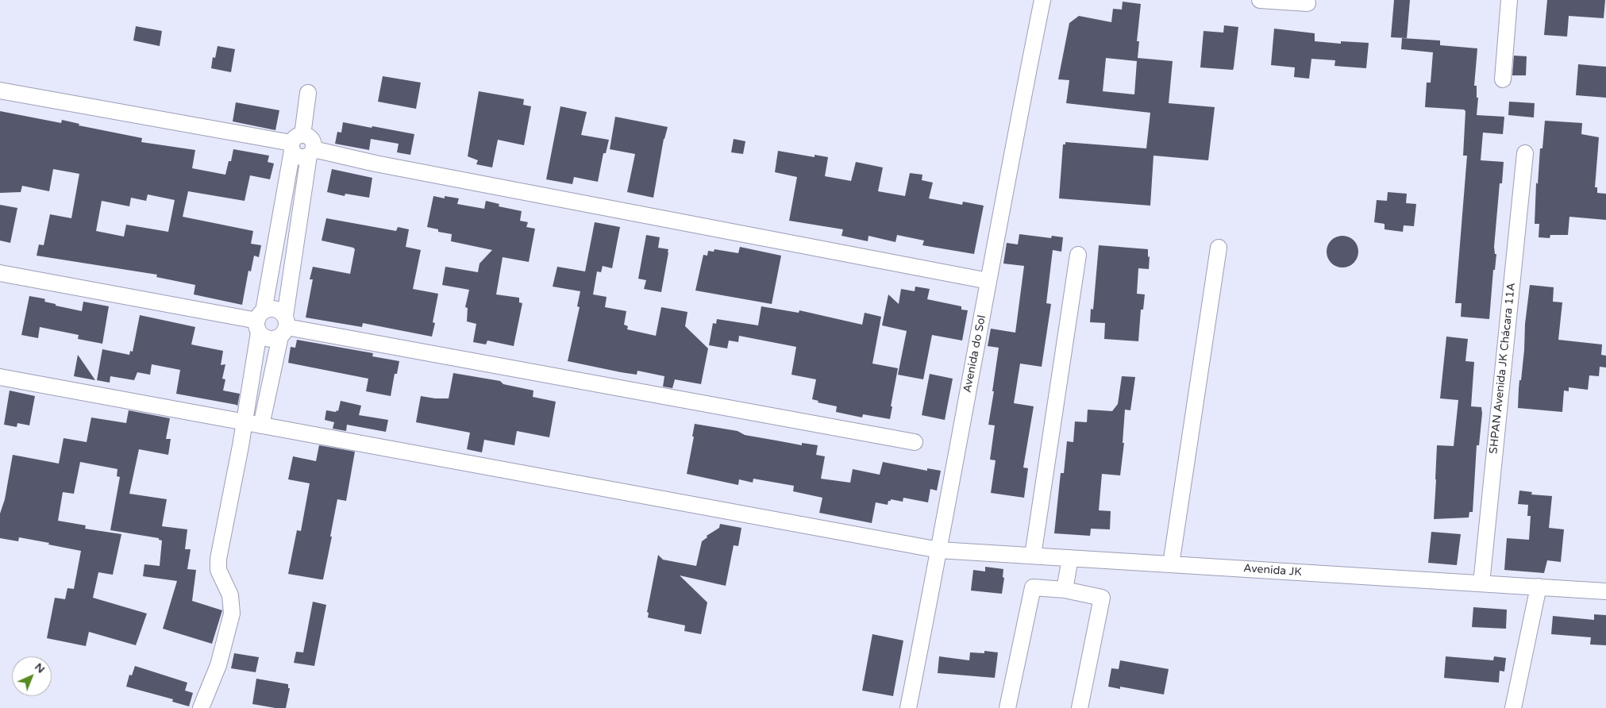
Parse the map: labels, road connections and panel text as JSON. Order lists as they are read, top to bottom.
{
  "streets": {
    "street": ["Avenida do Sol", "SHPAN Avenida JK Chácara 11A", "Avenida JK"]
  },
  "crossings": [
    ["Avenida do Sol", "Avenida JK"],
    ["SHPAN Avenida JK Chácara 11A", "Avenida JK"]
  ],
  "north": "top right"
}
